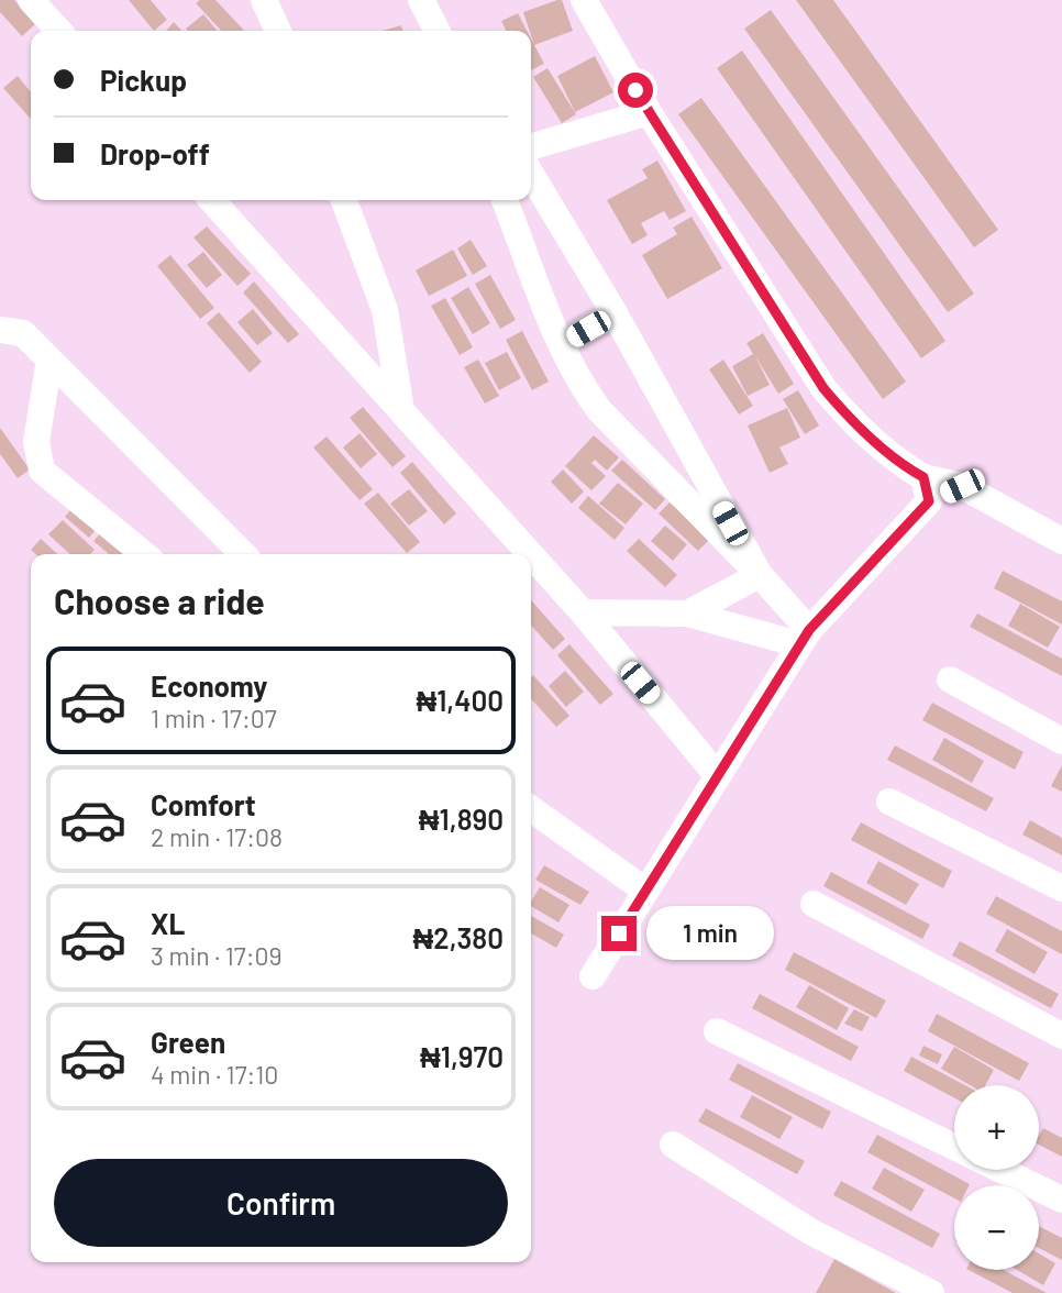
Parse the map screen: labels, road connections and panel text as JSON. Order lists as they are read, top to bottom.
{
  "page": {
    "banner": ["Pickup", "Drop-off"],
    "heading": "Choose a ride",
    "list": [
      {
        "name": "Economy",
        "note": "1 min · 17:07",
        "value": "₦1,400"
      },
      {
        "name": "Comfort",
        "note": "2 min · 17:08",
        "value": "₦1,890"
      },
      {
        "name": "XL",
        "note": "3 min · 17:09",
        "value": "₦2,380"
      },
      {
        "name": "Green",
        "note": "4 min · 17:10",
        "value": "₦1,970"
      }
    ],
    "bubble": "1 min",
    "map_buttons": ["+", "−"],
    "buttons": "Confirm"
  }
}
